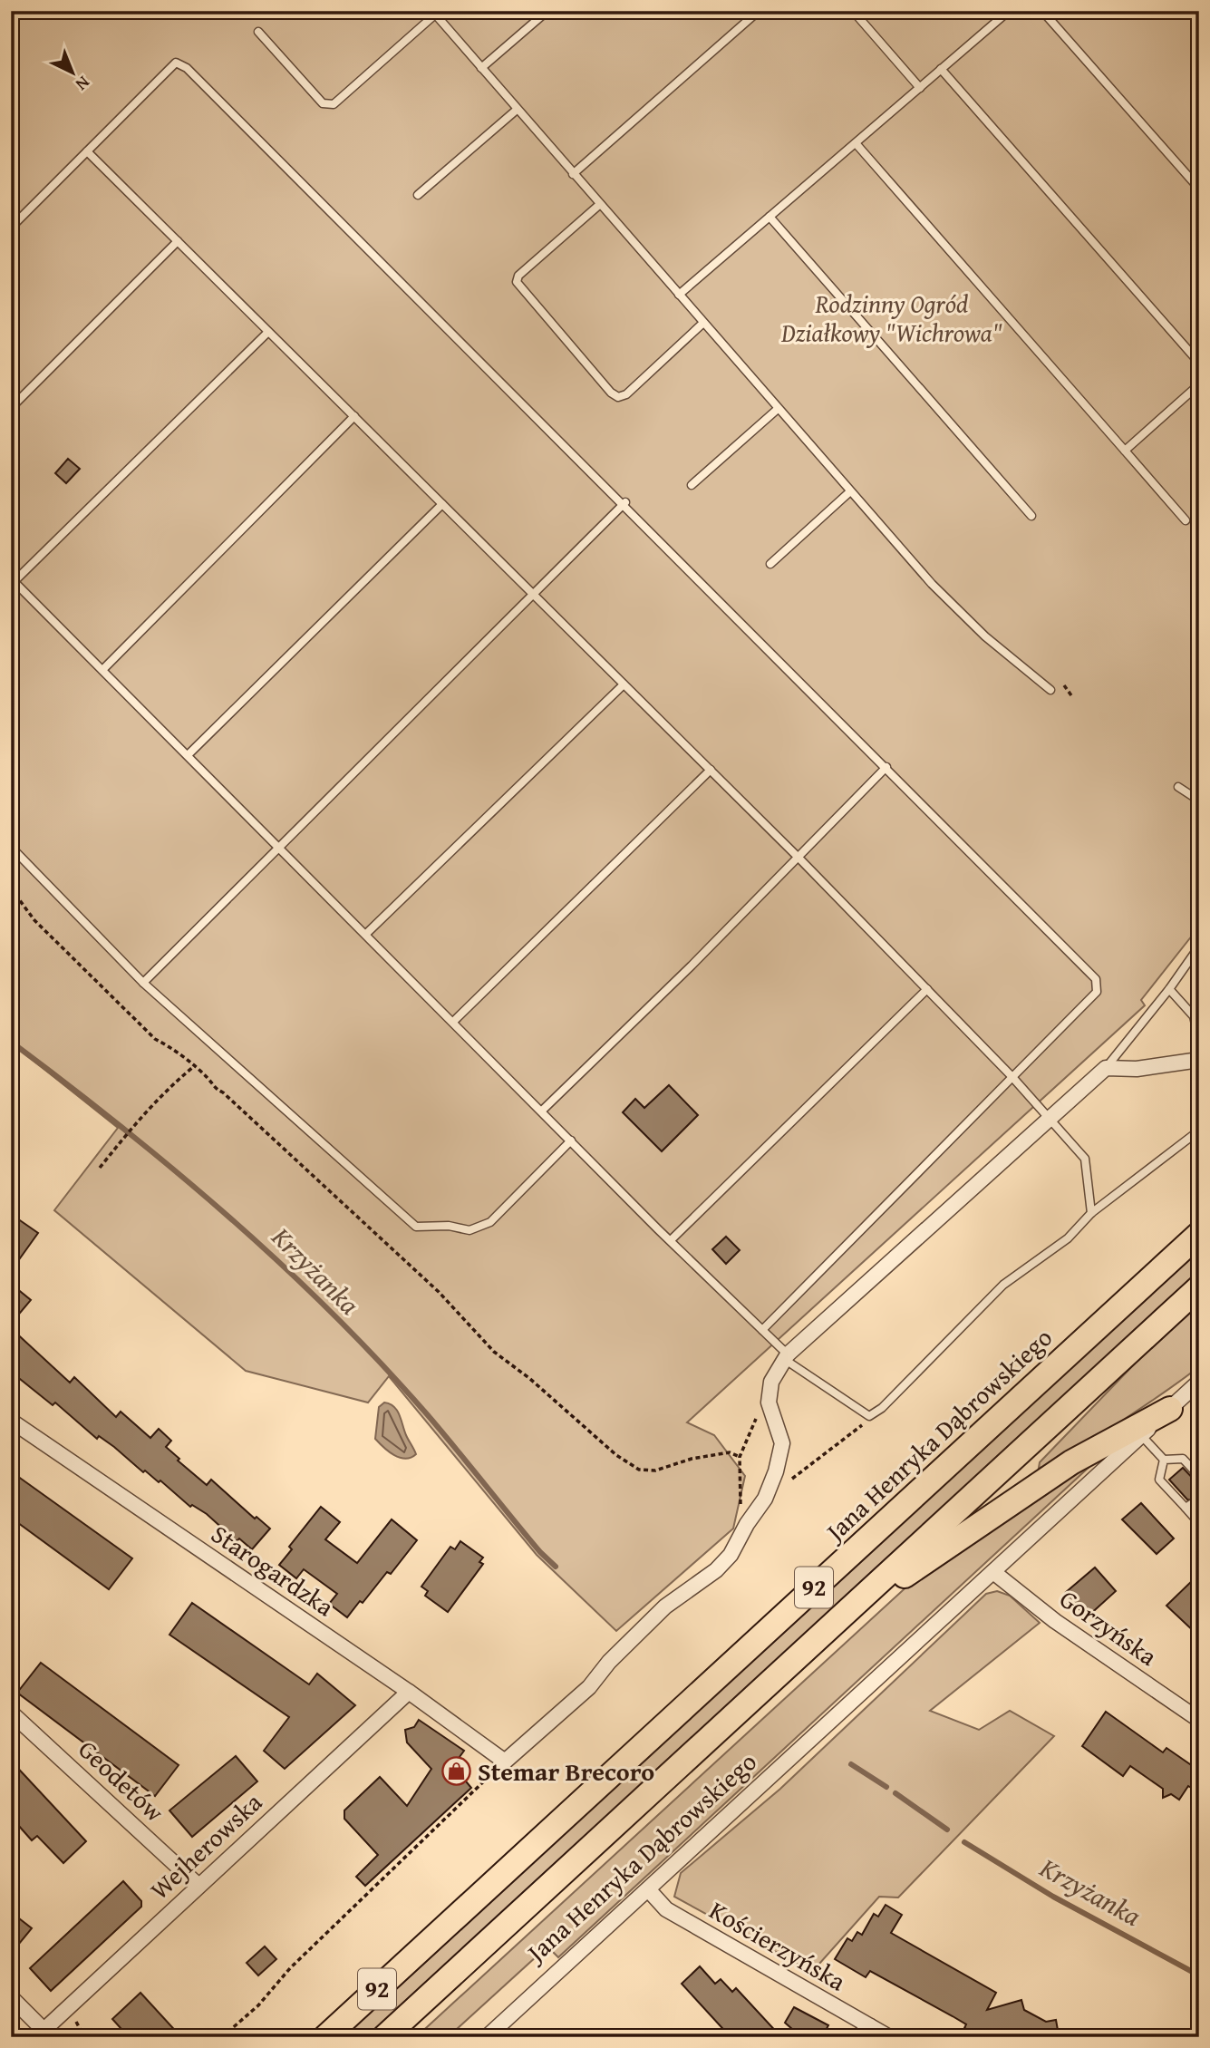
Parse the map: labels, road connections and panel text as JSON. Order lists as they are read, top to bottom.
{
  "streets": {
    "main road": ["Jana Henryka Dąbrowskiego", "92"],
    "street": [
      "Starogardzka",
      "Gorzyńska",
      "Geodetów",
      "Wejherowska",
      "Kościerzyńska"
    ]
  },
  "crossings": [
    ["Jana Henryka Dąbrowskiego", "Gorzyńska"],
    ["Jana Henryka Dąbrowskiego", "Kościerzyńska"],
    ["Starogardzka", "Wejherowska"],
    ["Geodetów", "Wejherowska"]
  ],
  "water": ["Krzyżanka"],
  "parks": ["Rodzinny Ogród Działkowy \"Wichrowa\""],
  "places": {
    "shop": ["Stemar Brecoro"]
  },
  "north": "bottom right"
}
